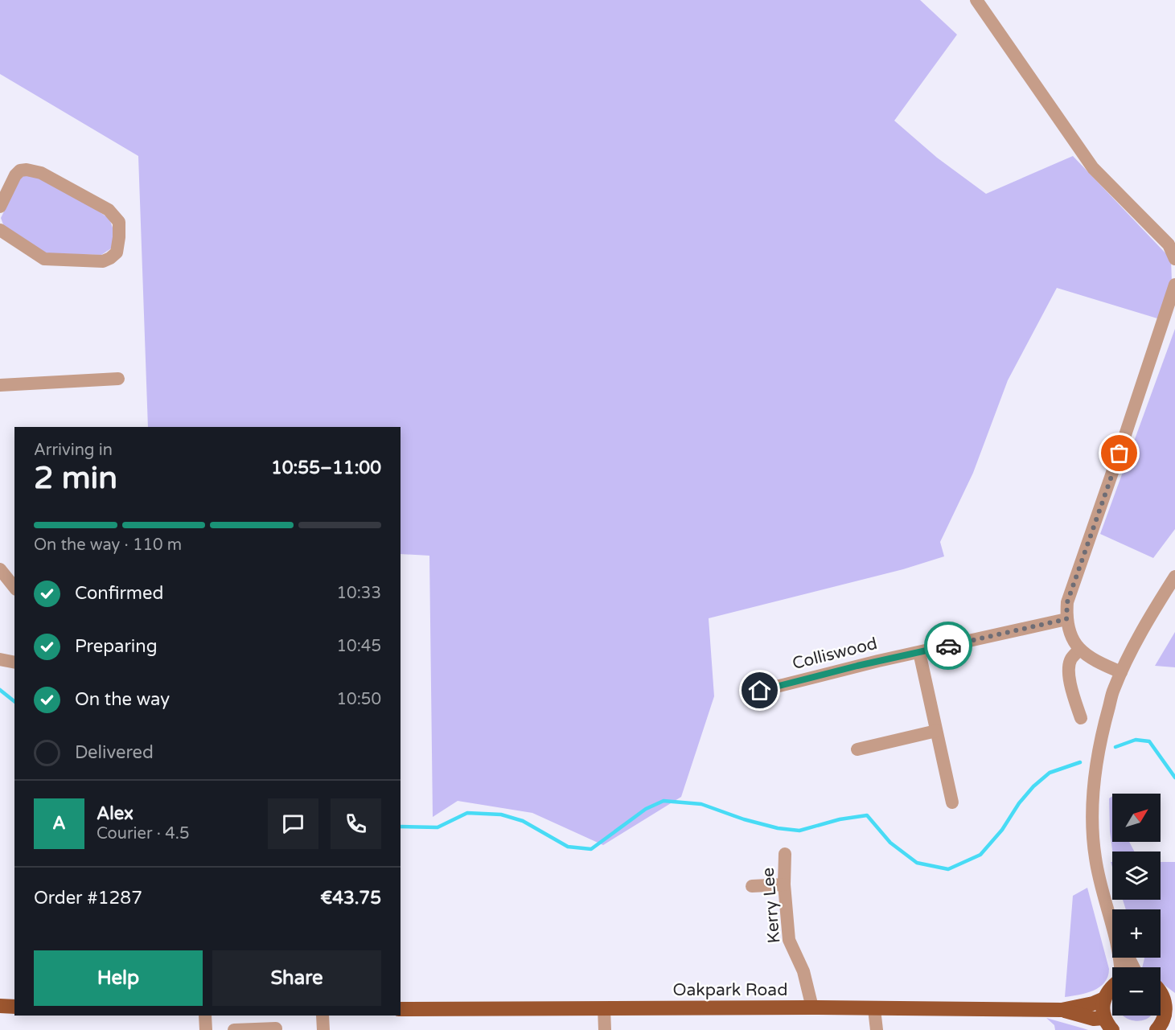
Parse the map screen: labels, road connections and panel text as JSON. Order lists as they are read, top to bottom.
{
  "streets": {
    "main road": ["Oakpark Road"],
    "street": ["Colliswood", "Kerry Lee"]
  },
  "crossings": [
    ["Kerry Lee", "Oakpark Road"]
  ],
  "north": "top right",
  "page": {
    "heading": ["2 min", "Arriving in", "10:55–11:00"],
    "panel": [
      "Alex",
      "Courier · 4.5",
      "Order #1287",
      "€43.75"
    ],
    "bar": "On the way · 110 m",
    "list": [
      ["Confirmed", "10:33"],
      ["Preparing", "10:45"],
      ["On the way", "10:50"],
      "Delivered"
    ],
    "map_buttons": ["+", "−"],
    "round": "A",
    "buttons": ["Help", "Share"]
  }
}
